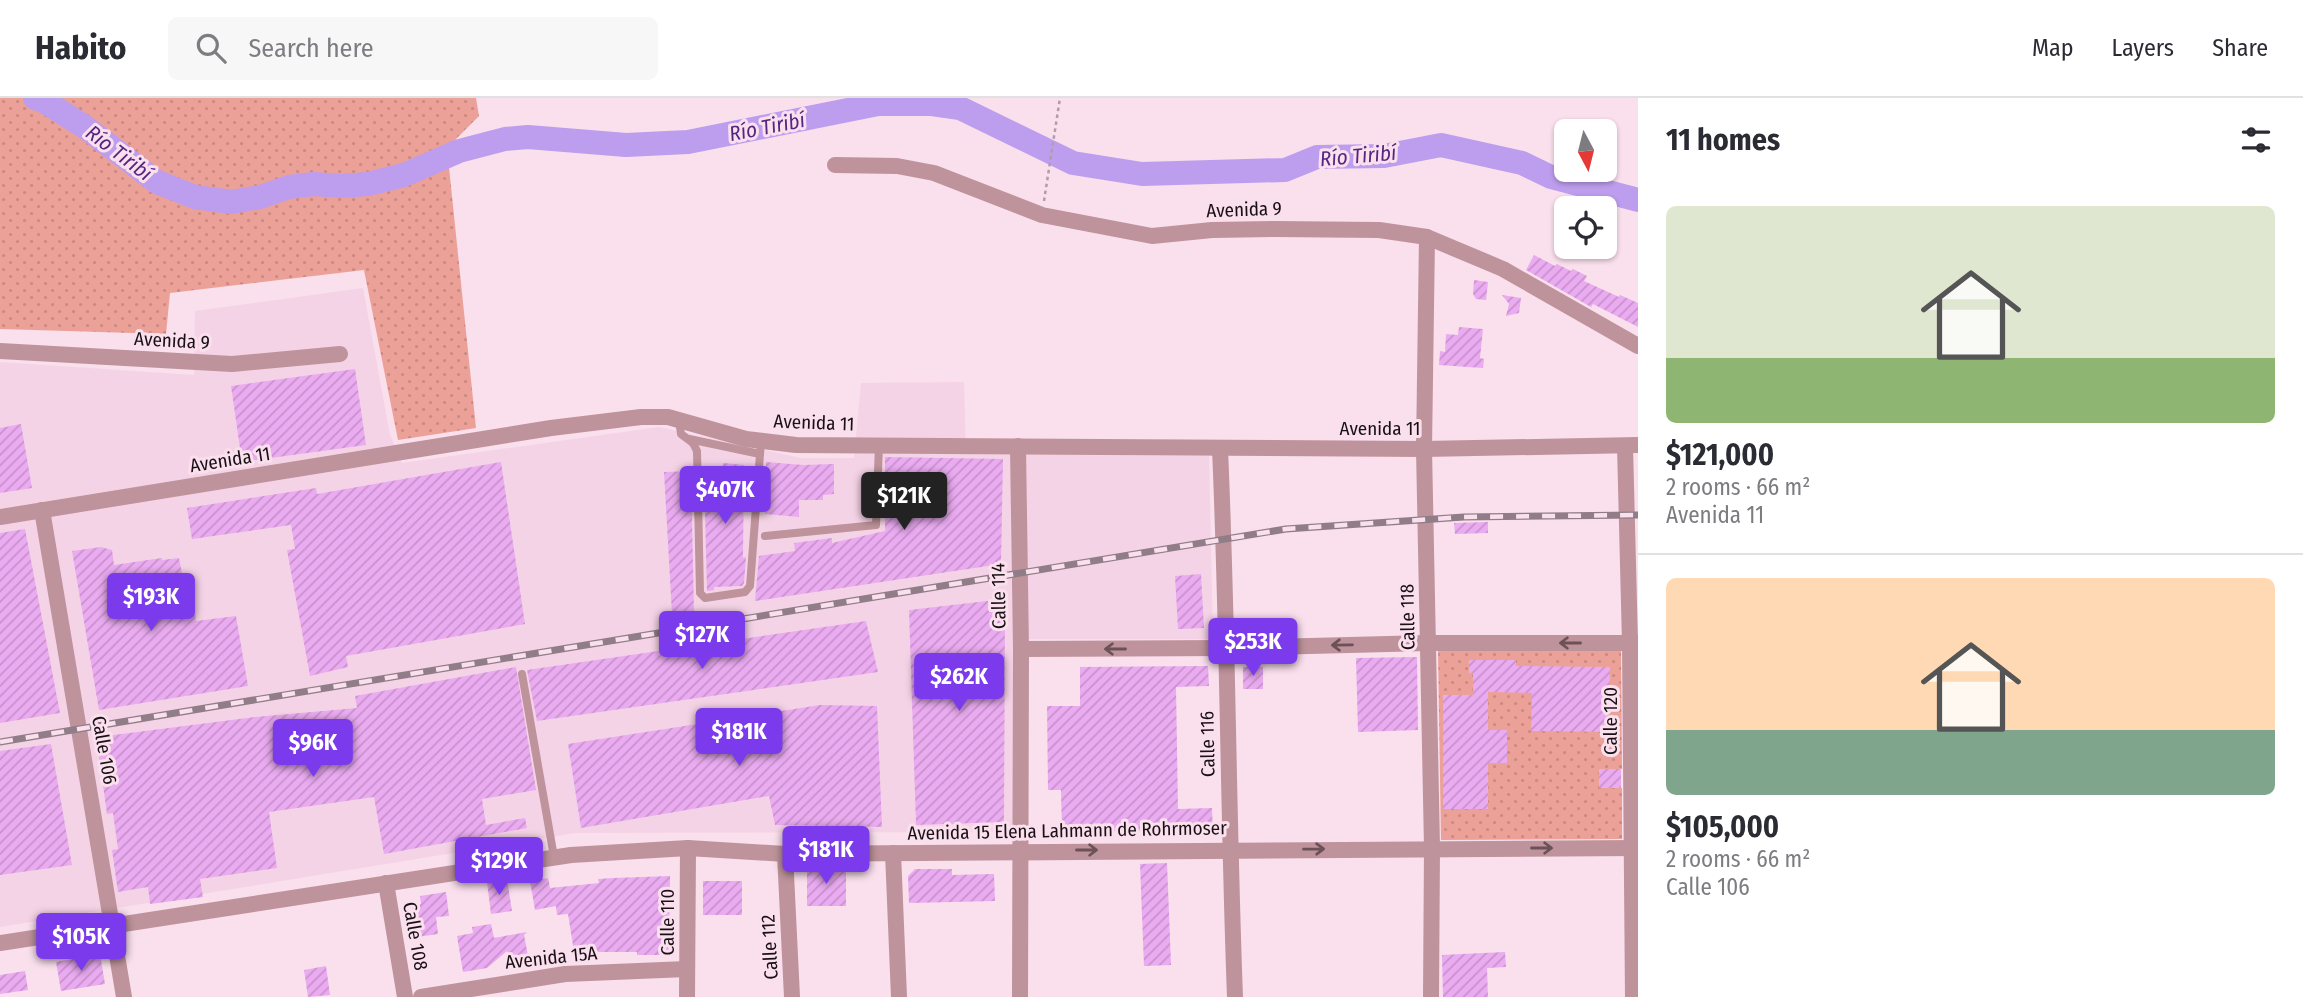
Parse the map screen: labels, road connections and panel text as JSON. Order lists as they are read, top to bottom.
{
  "streets": {
    "street": [
      "Avenida 9",
      "Avenida 11",
      "Calle 114",
      "Calle 118",
      "Calle 120",
      "Calle 116",
      "Calle 106",
      "Avenida 15 Elena Lahmann de Rohrmoser",
      "Calle 110",
      "Calle 108",
      "Calle 112",
      "Avenida 15A"
    ]
  },
  "crossings": [
    ["Avenida 9", "Calle 118"],
    ["Avenida 11", "Calle 114"],
    ["Avenida 11", "Calle 118"],
    ["Avenida 11", "Calle 120"],
    ["Avenida 11", "Calle 116"],
    ["Avenida 11", "Calle 106"],
    ["Calle 114", "Avenida 15 Elena Lahmann de Rohrmoser"],
    ["Calle 118", "Avenida 15 Elena Lahmann de Rohrmoser"],
    ["Calle 120", "Avenida 15 Elena Lahmann de Rohrmoser"],
    ["Calle 116", "Avenida 15 Elena Lahmann de Rohrmoser"],
    ["Calle 106", "Avenida 15 Elena Lahmann de Rohrmoser"],
    ["Avenida 15 Elena Lahmann de Rohrmoser", "Calle 110"],
    ["Avenida 15 Elena Lahmann de Rohrmoser", "Calle 108"],
    ["Avenida 15 Elena Lahmann de Rohrmoser", "Calle 112"],
    ["Calle 110", "Avenida 15A"]
  ],
  "one_way": ["Avenida 15 Elena Lahmann de Rohrmoser"],
  "water": ["Río Tiribí"],
  "north": "bottom",
  "page": {
    "header": "Habito",
    "search": "Search here",
    "nav": ["Map", "Layers", "Share"],
    "heading": "11 homes",
    "list": [
      {
        "name": "$121,000",
        "note": "2 rooms · 66 m² · Avenida 11"
      },
      {
        "name": "$105,000",
        "note": "2 rooms · 66 m² · Calle 106"
      }
    ],
    "price": [
      "$407K",
      "$121K",
      "$193K",
      "$127K",
      "$253K",
      "$262K",
      "$181K",
      "$96K",
      "$181K",
      "$129K",
      "$105K"
    ]
  }
}
